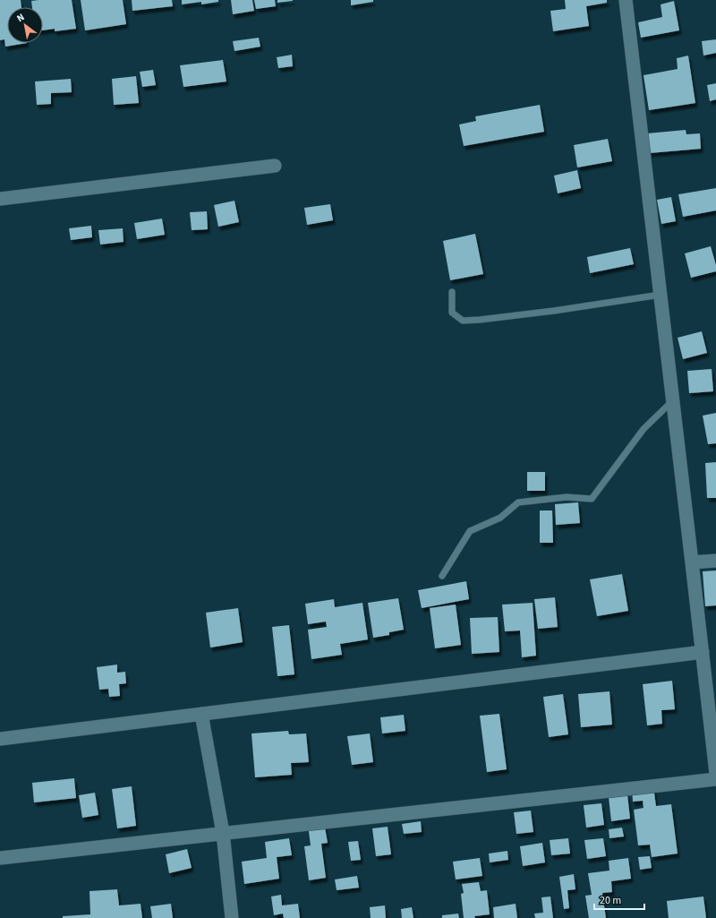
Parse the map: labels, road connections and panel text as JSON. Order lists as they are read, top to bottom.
{
  "scale_bar": "20 m",
  "north": "top left"
}
